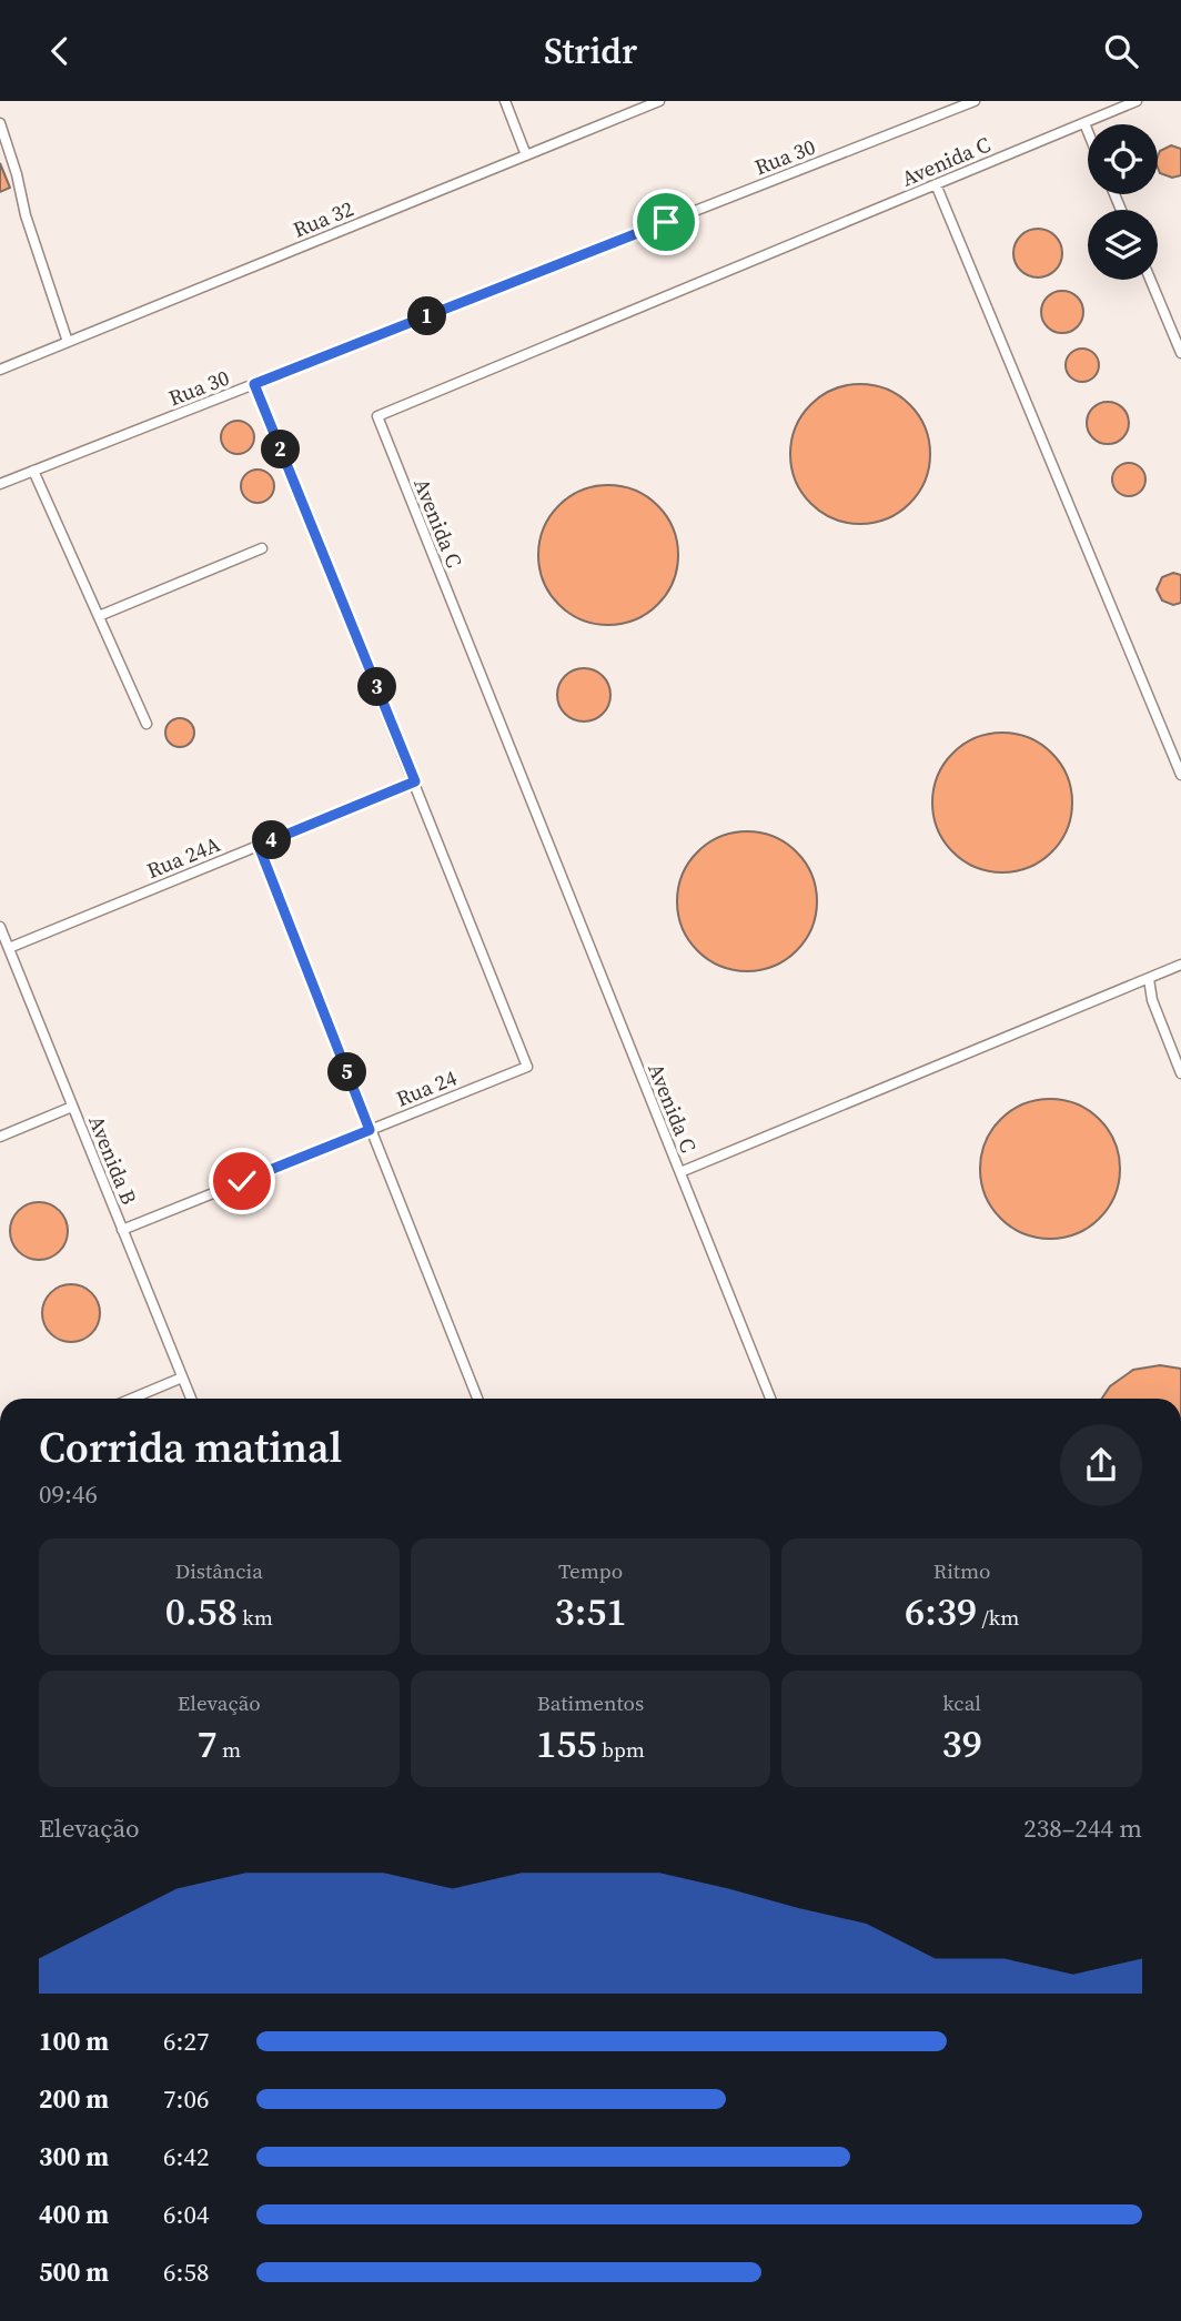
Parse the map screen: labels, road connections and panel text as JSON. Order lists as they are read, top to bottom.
{
  "streets": {
    "lane": [
      "Rua 30",
      "Avenida C",
      "Rua 32",
      "Rua 24A",
      "Rua 24",
      "Avenida B"
    ]
  },
  "crossings": [
    ["Rua 24A", "Rua 24"],
    ["Rua 24A", "Avenida B"],
    ["Rua 24", "Avenida B"]
  ],
  "page": {
    "header": "Stridr",
    "pins": [
      "1",
      "2",
      "3",
      "4",
      "5"
    ],
    "heading": ["Corrida matinal", "09:46"],
    "stats": [
      ["Distância", "0.58 km"],
      ["Tempo", "3:51"],
      ["Ritmo", "6:39 /km"],
      ["Elevação", "7 m"],
      ["Batimentos", "155 bpm"],
      ["kcal", "39"]
    ],
    "chart": ["Elevação", "238–244 m"],
    "list": [
      {
        "name": "100 m",
        "note": "6:27"
      },
      {
        "name": "200 m",
        "note": "7:06"
      },
      {
        "name": "300 m",
        "note": "6:42"
      },
      {
        "name": "400 m",
        "note": "6:04"
      },
      {
        "name": "500 m",
        "note": "6:58"
      }
    ]
  }
}
